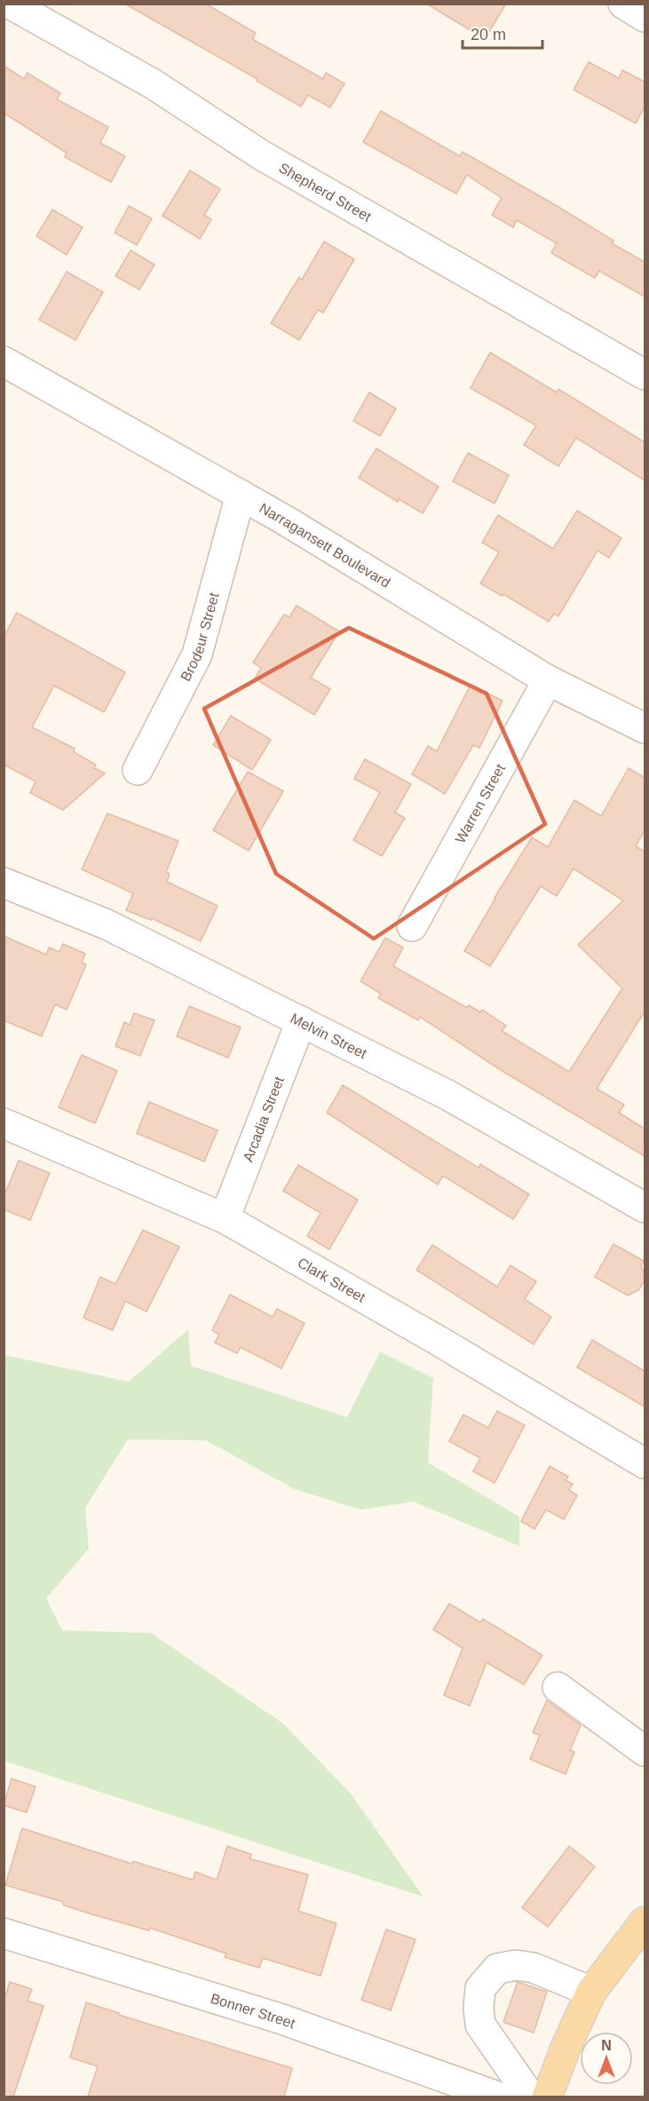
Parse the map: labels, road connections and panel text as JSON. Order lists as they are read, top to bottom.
{
  "streets": {
    "street": [
      "Shepherd Street",
      "Narragansett Boulevard",
      "Brodeur Street",
      "Warren Street",
      "Melvin Street",
      "Arcadia Street",
      "Clark Street",
      "Bonner Street"
    ]
  },
  "crossings": [
    ["Narragansett Boulevard", "Brodeur Street"],
    ["Narragansett Boulevard", "Warren Street"],
    ["Melvin Street", "Arcadia Street"],
    ["Arcadia Street", "Clark Street"]
  ],
  "scale_bar": "20 m",
  "north": "top"
}
